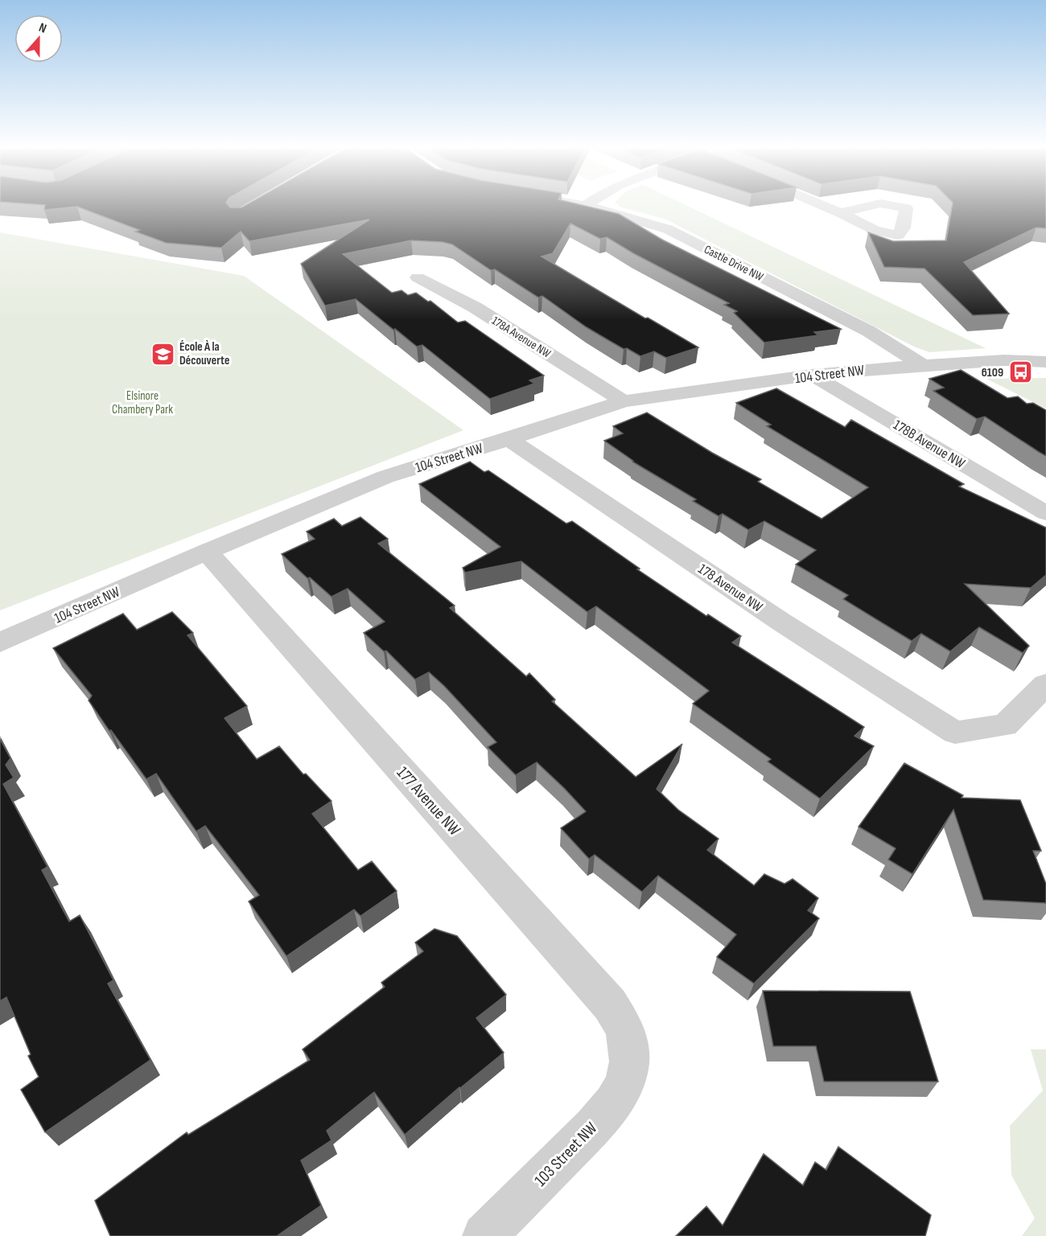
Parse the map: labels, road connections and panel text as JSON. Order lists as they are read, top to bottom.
{
  "streets": {
    "street": [
      "Castle Drive NW",
      "178A Avenue NW",
      "104 Street NW",
      "178B Avenue NW",
      "178 Avenue NW",
      "177 Avenue NW",
      "103 Street NW"
    ]
  },
  "crossings": [
    ["Castle Drive NW", "104 Street NW"],
    ["178A Avenue NW", "104 Street NW"],
    ["104 Street NW", "178B Avenue NW"],
    ["104 Street NW", "178 Avenue NW"],
    ["104 Street NW", "177 Avenue NW"],
    ["177 Avenue NW", "103 Street NW"]
  ],
  "parks": ["Elsinore Chambery Park"],
  "places": {
    "school or university": ["École À la Découverte"],
    "bus stop": ["6109"]
  },
  "north": "top"
}
